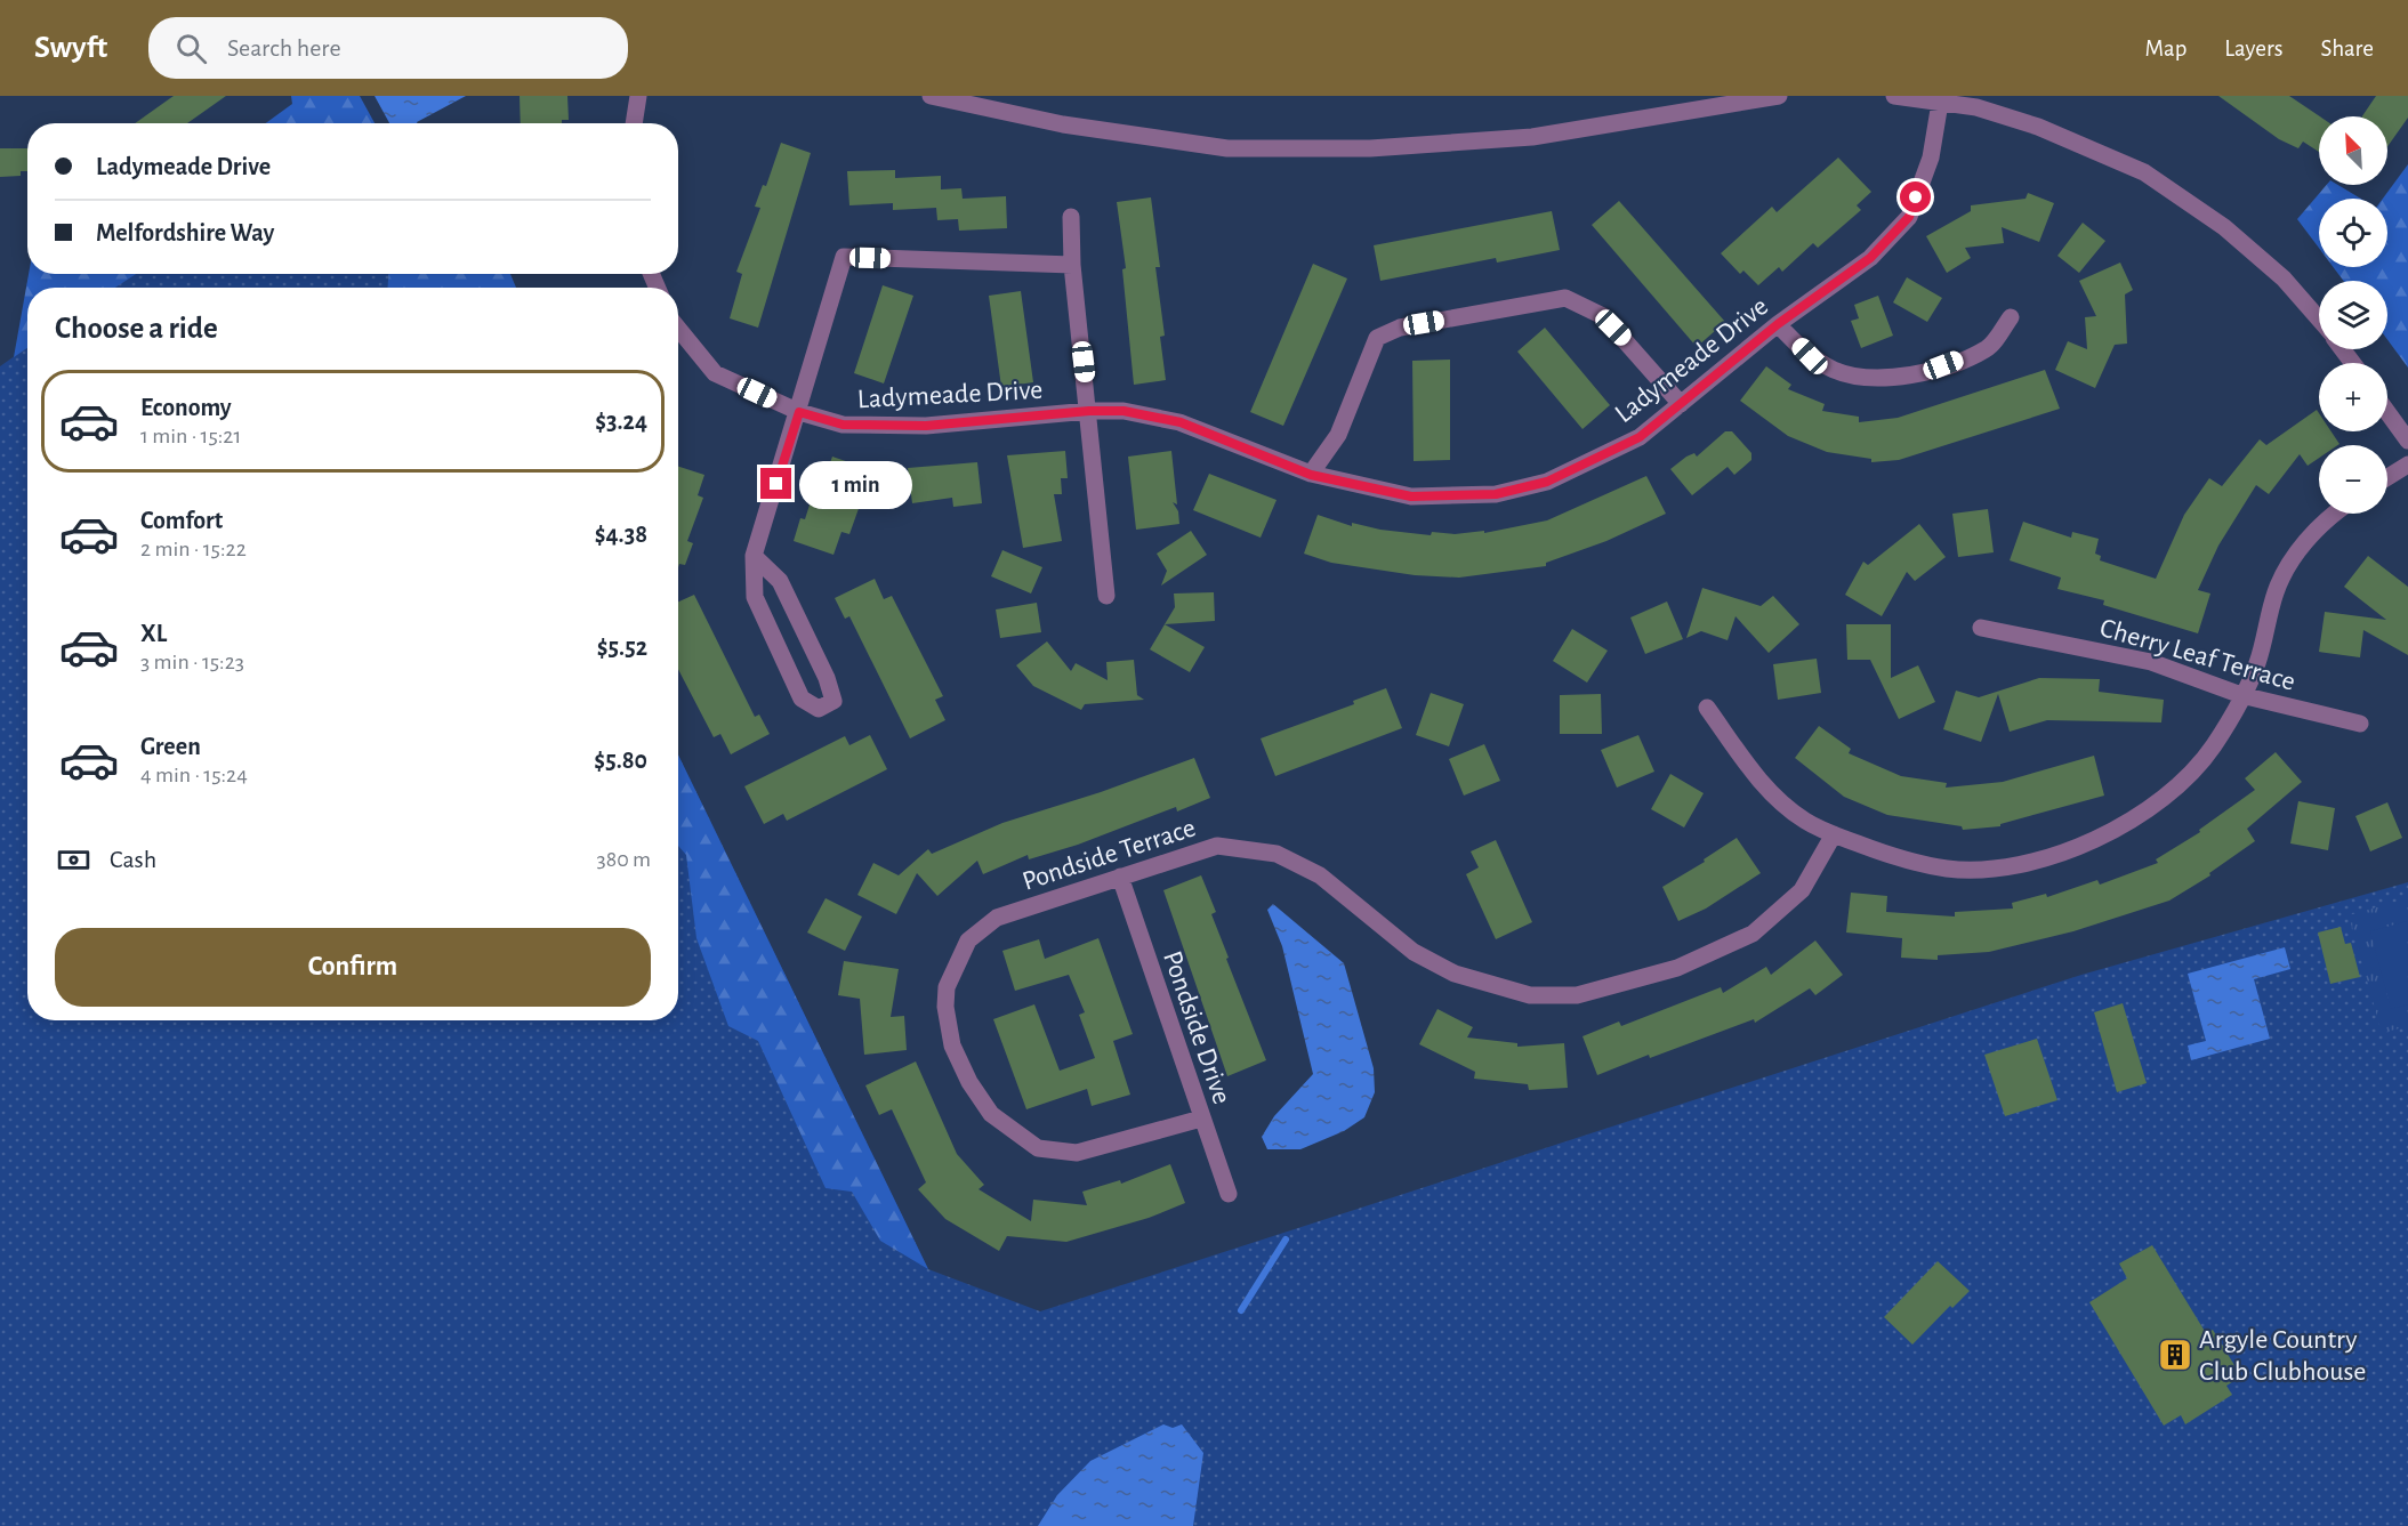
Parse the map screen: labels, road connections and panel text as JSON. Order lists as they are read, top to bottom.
{
  "streets": {
    "street": [
      "Ladymeade Drive",
      "Cherry Leaf Terrace",
      "Pondside Terrace",
      "Pondside Drive"
    ]
  },
  "crossings": [
    ["Pondside Terrace", "Pondside Drive"]
  ],
  "places": {
    "building": ["Argyle Country Club Clubhouse"]
  },
  "north": "top left",
  "page": {
    "header": "Swyft",
    "search": "Search here",
    "nav": ["Map", "Layers", "Share"],
    "map_buttons": ["+", "−"],
    "banner": ["Ladymeade Drive", "Melfordshire Way"],
    "heading": "Choose a ride",
    "list": [
      {
        "name": "Economy",
        "note": "1 min · 15:21",
        "value": "$3.24"
      },
      {
        "name": "Comfort",
        "note": "2 min · 15:22",
        "value": "$4.38"
      },
      {
        "name": "XL",
        "note": "3 min · 15:23",
        "value": "$5.52"
      },
      {
        "name": "Green",
        "note": "4 min · 15:24",
        "value": "$5.80"
      }
    ],
    "bubble": "1 min",
    "pay": ["Cash", "380 m"],
    "buttons": "Confirm"
  }
}
